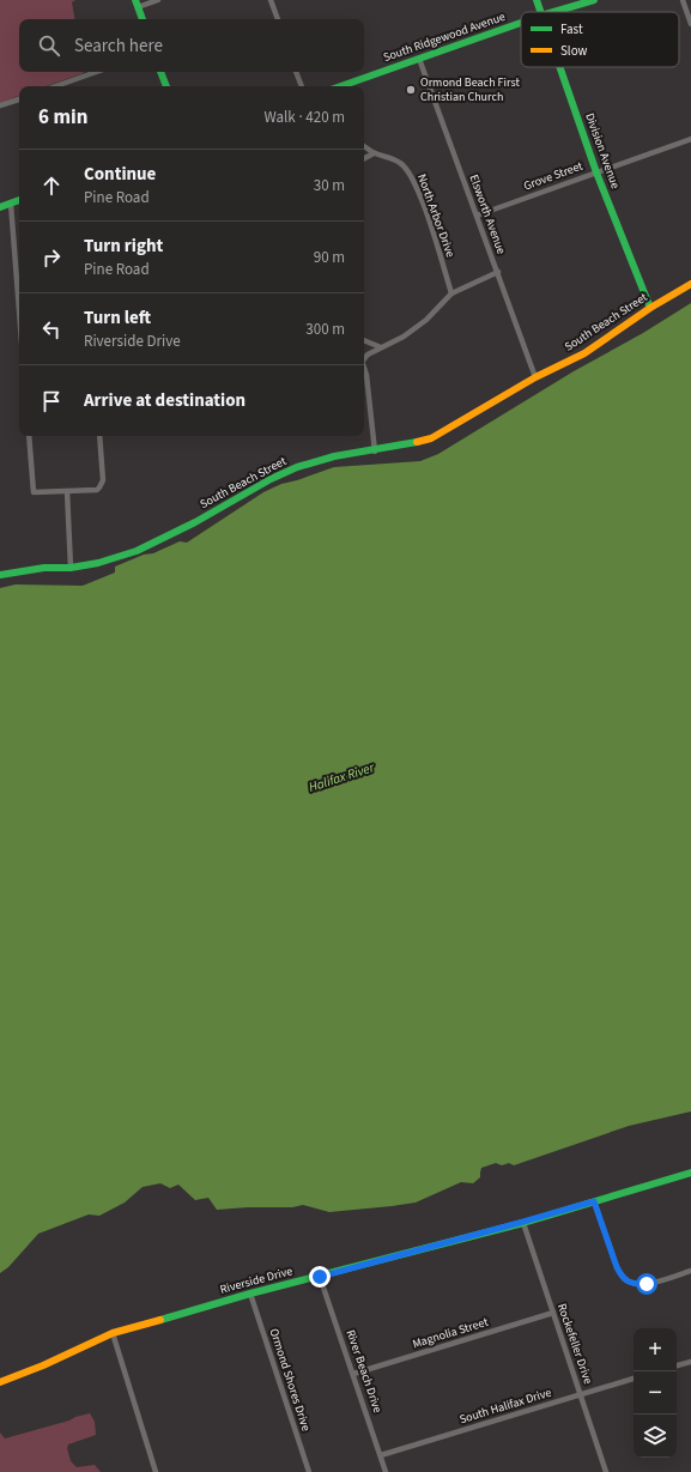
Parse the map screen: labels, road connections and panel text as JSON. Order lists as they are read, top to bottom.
{
  "streets": {
    "street": [
      "South Ridgewood Avenue",
      "Division Avenue",
      "Grove Street",
      "Elsworth Avenue",
      "North Arbor Drive",
      "South Beach Street",
      "Riverside Drive",
      "Magnolia Street",
      "Rockefeller Drive",
      "River Beach Drive",
      "Ormond Shores Drive",
      "South Halifax Drive"
    ]
  },
  "crossings": [
    ["South Ridgewood Avenue", "Elsworth Avenue"],
    ["Division Avenue", "Grove Street"],
    ["Division Avenue", "South Beach Street"],
    ["Grove Street", "Elsworth Avenue"],
    ["Elsworth Avenue", "South Beach Street"],
    ["Riverside Drive", "Rockefeller Drive"],
    ["Riverside Drive", "River Beach Drive"],
    ["Riverside Drive", "Ormond Shores Drive"],
    ["Magnolia Street", "Rockefeller Drive"],
    ["Magnolia Street", "River Beach Drive"],
    ["Rockefeller Drive", "South Halifax Drive"],
    ["River Beach Drive", "South Halifax Drive"]
  ],
  "water": ["Halifax River"],
  "places": ["Ormond Beach First Christian Church"],
  "legend": ["Fast", "Slow"],
  "page": {
    "search": "Search here",
    "heading": ["6 min", "Walk · 420 m"],
    "list": [
      ["Continue", "Pine Road", "30 m"],
      ["Turn right", "Pine Road", "90 m"],
      ["Turn left", "Riverside Drive", "300 m"],
      "Arrive at destination"
    ],
    "map_buttons": ["+", "−"]
  }
}
